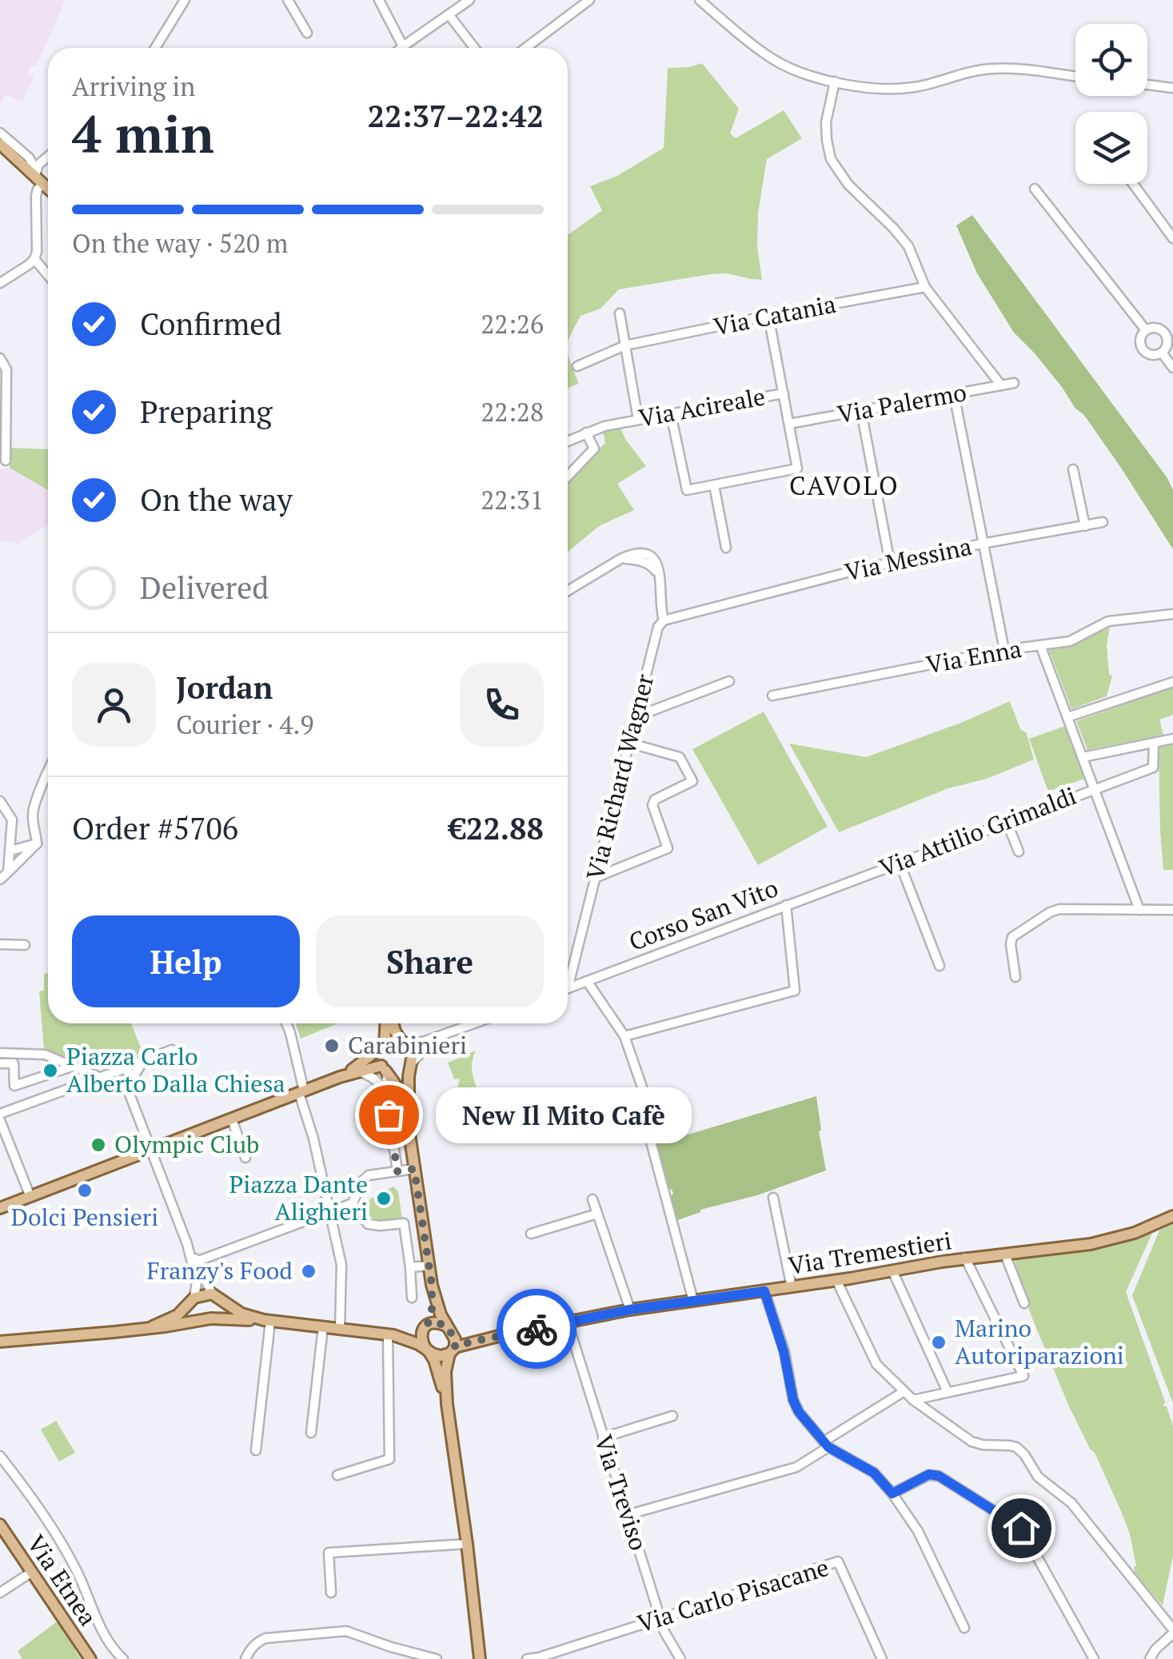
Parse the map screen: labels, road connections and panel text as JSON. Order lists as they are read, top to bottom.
{
  "streets": {
    "main road": ["Via Tremestieri", "Via Etnea"],
    "street": [
      "Via Catania",
      "Via Palermo",
      "Via Acireale",
      "Via Messina",
      "Via Enna",
      "Via Richard Wagner",
      "Via Attilio Grimaldi",
      "Corso San Vito",
      "Via Treviso",
      "Via Carlo Pisacane"
    ]
  },
  "crossings": [
    ["Via Messina", "Via Richard Wagner"],
    ["Via Attilio Grimaldi", "Corso San Vito"],
    ["Via Tremestieri", "Via Treviso"],
    ["Via Treviso", "Via Carlo Pisacane"]
  ],
  "districts": ["CAVOLO"],
  "places": [
    "Carabinieri",
    "Piazza Carlo Alberto Dalla Chiesa",
    "New Il Mito Cafè",
    "Olympic Club",
    "Dolci Pensieri",
    "Piazza Dante Alighieri",
    "Franzy's Food",
    "Marino Autoriparazioni"
  ],
  "page": {
    "heading": ["4 min", "Arriving in", "22:37–22:42"],
    "panel": [
      "Jordan",
      "Courier · 4.9",
      "Order #5706",
      "€22.88"
    ],
    "bar": "On the way · 520 m",
    "list": [
      ["Confirmed", "22:26"],
      ["Preparing", "22:28"],
      ["On the way", "22:31"],
      "Delivered"
    ],
    "buttons": ["Help", "Share"],
    "bubble": "New Il Mito Cafè"
  }
}
